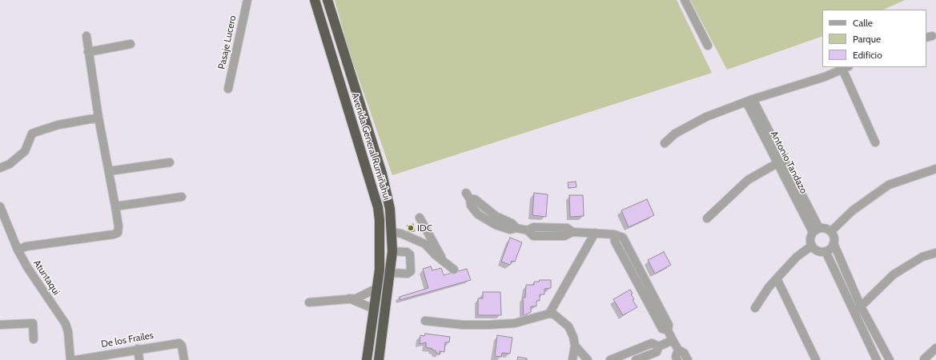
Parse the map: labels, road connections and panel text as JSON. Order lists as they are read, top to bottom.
{
  "streets": {
    "highway": ["Avenida General Rumiñahui"],
    "street": [
      "Pasaje Lucero",
      "Antonio Tandazo",
      "Atuntaqui",
      "De los Frailes"
    ]
  },
  "places": ["IDC"],
  "legend": ["Calle", "Parque", "Edificio"]
}
